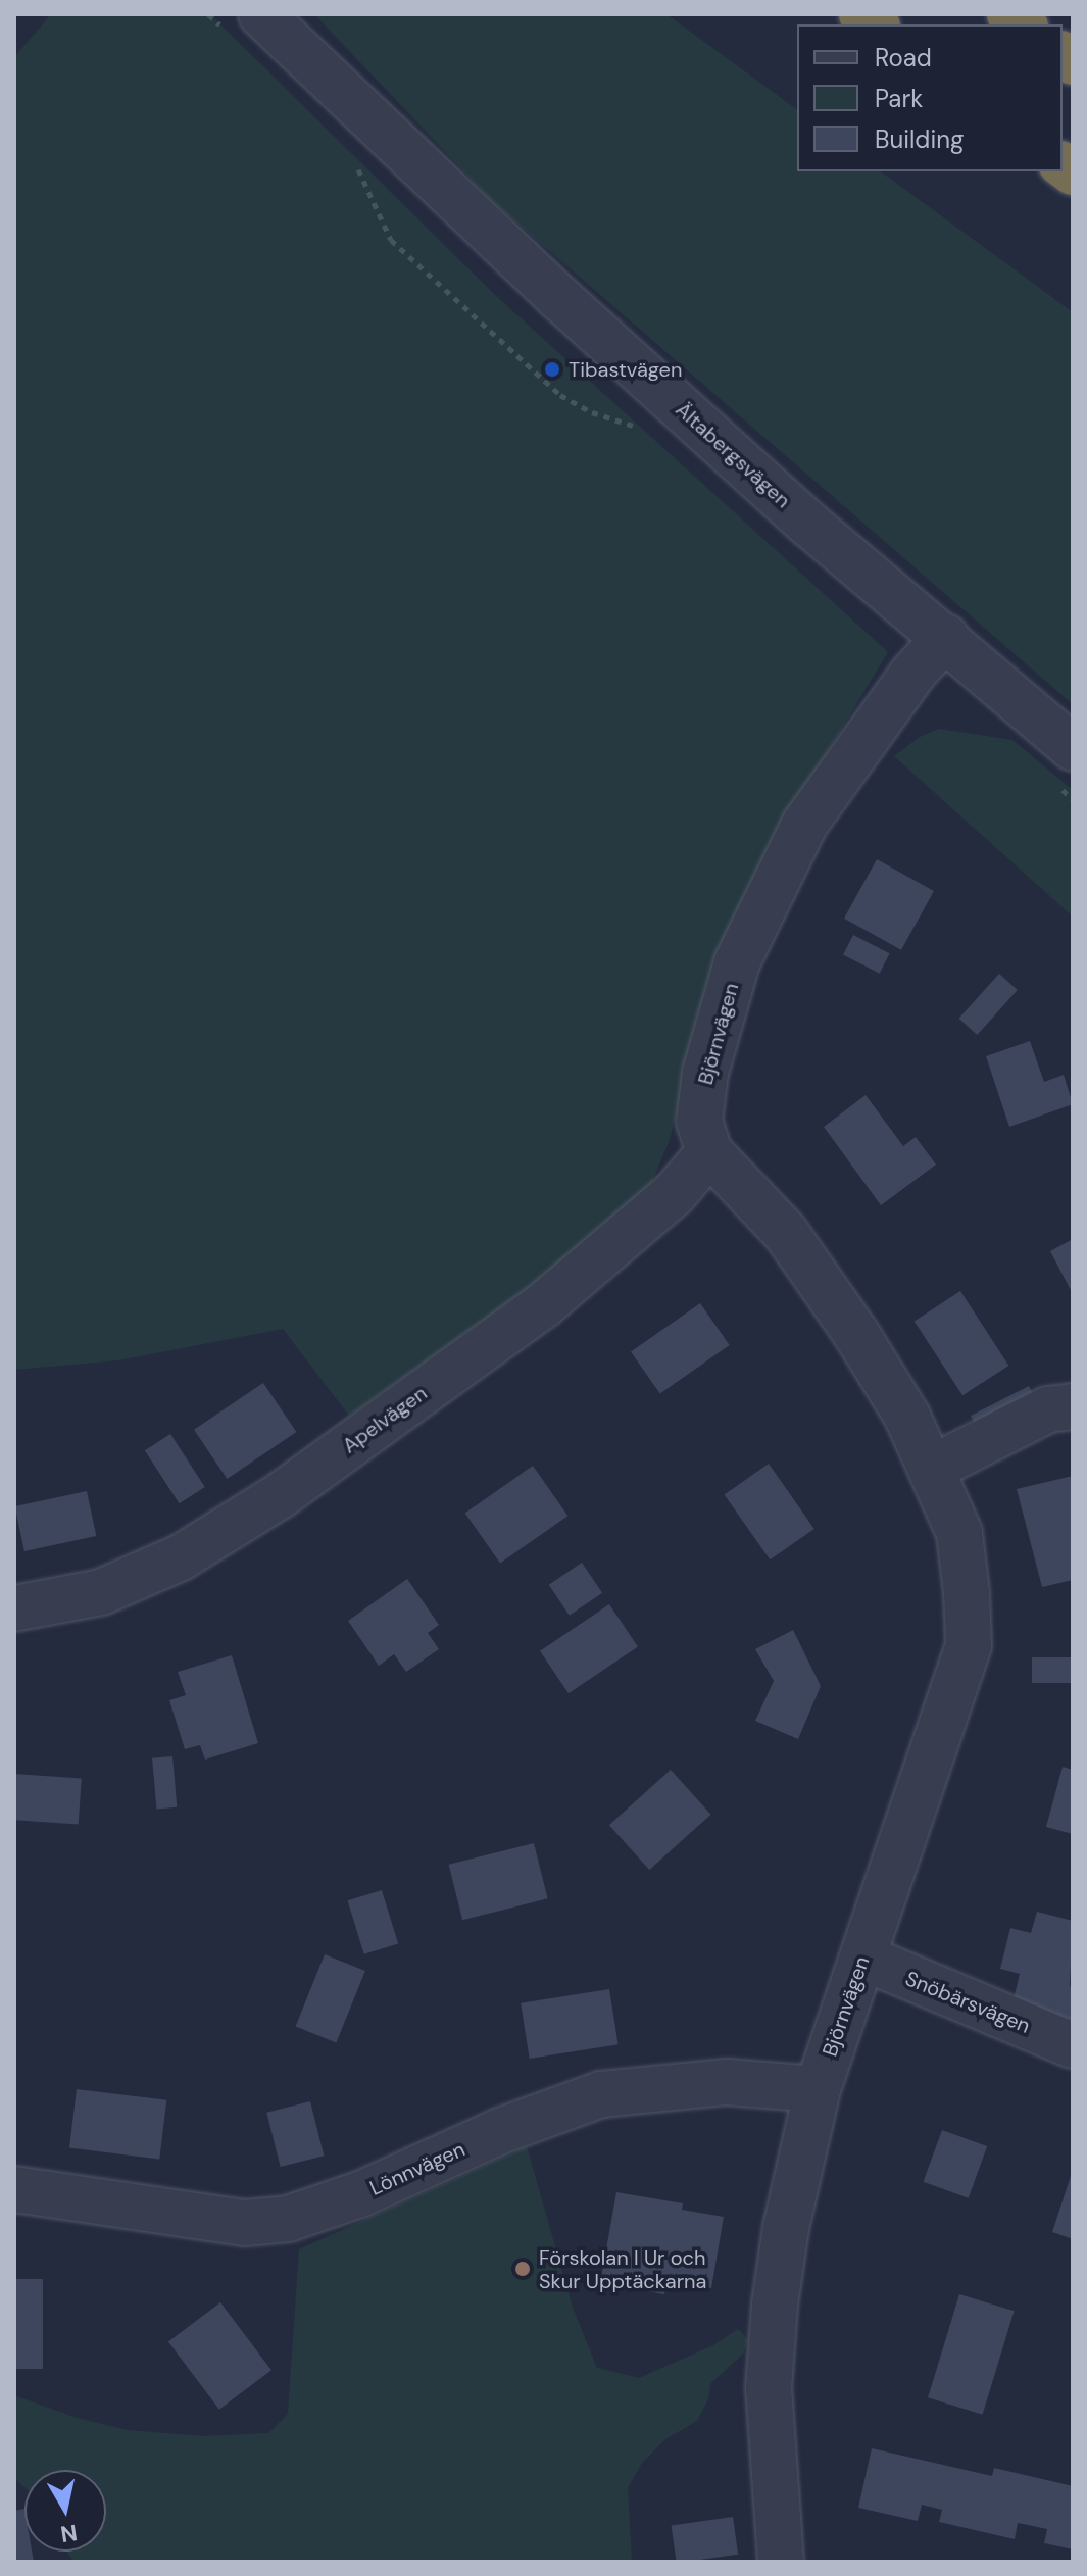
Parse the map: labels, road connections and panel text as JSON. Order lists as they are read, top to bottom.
{
  "streets": {
    "street": [
      "Ältabergsvägen",
      "Björnvägen",
      "Apelvägen",
      "Snöbärsvägen",
      "Lönnvägen"
    ]
  },
  "crossings": [
    ["Ältabergsvägen", "Björnvägen"],
    ["Björnvägen", "Apelvägen"],
    ["Björnvägen", "Snöbärsvägen"],
    ["Björnvägen", "Lönnvägen"]
  ],
  "places": ["Tibastvägen", "Förskolan I Ur och Skur Upptäckarna"],
  "legend": ["Road", "Park", "Building"],
  "north": "bottom"
}
